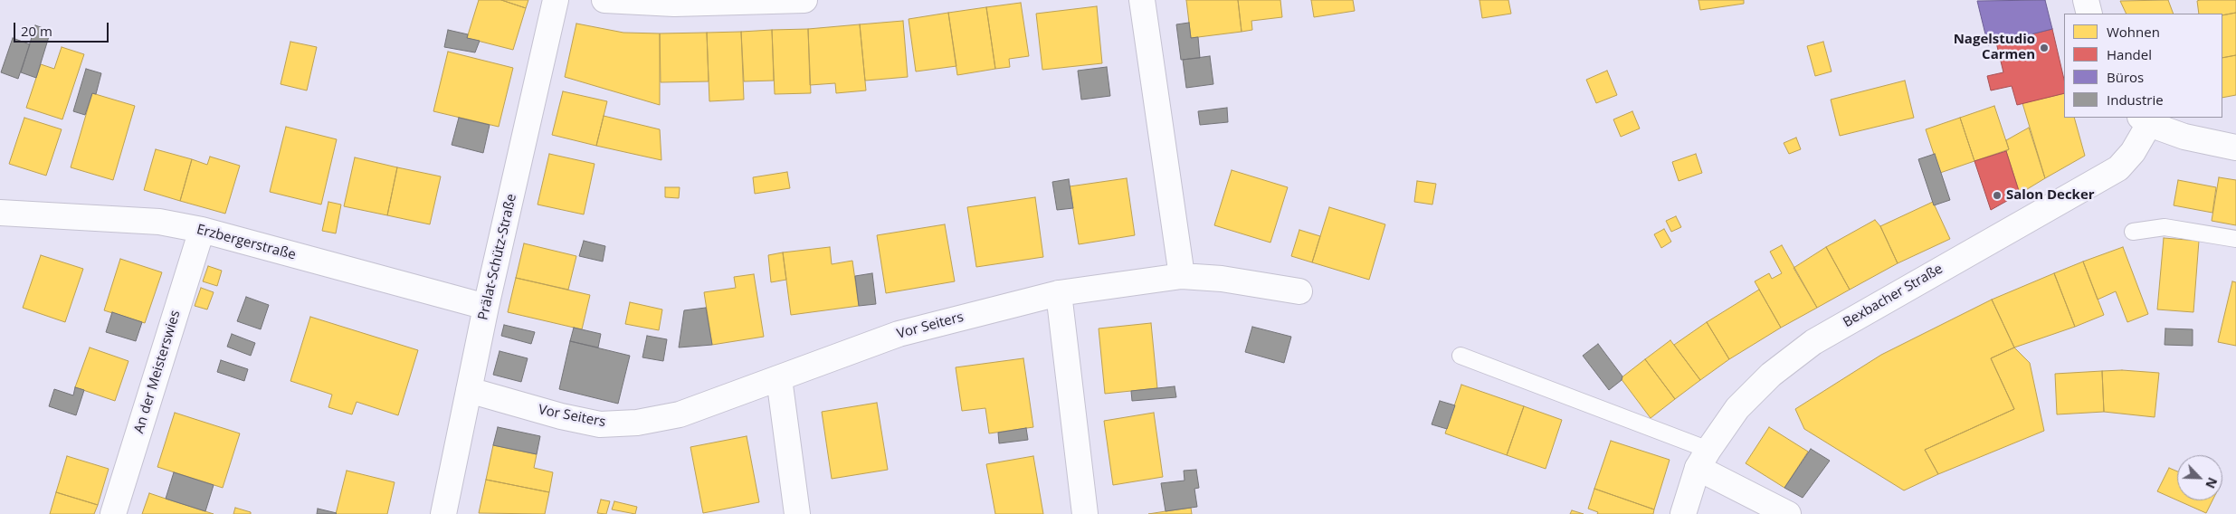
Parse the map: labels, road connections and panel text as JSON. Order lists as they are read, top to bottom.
{
  "streets": {
    "street": [
      "Erzbergerstraße",
      "Prälat-Schütz-Straße",
      "Bexbacher Straße",
      "Vor Seiters",
      "An der Meisterswies"
    ]
  },
  "crossings": [
    ["Erzbergerstraße", "Prälat-Schütz-Straße"],
    ["Erzbergerstraße", "An der Meisterswies"],
    ["Prälat-Schütz-Straße", "Vor Seiters"]
  ],
  "places": ["Nagelstudio Carmen", "Salon Decker"],
  "legend": [
    "Wohnen",
    "Handel",
    "Büros",
    "Industrie"
  ],
  "scale_bar": "20 m",
  "north": "bottom right"
}
